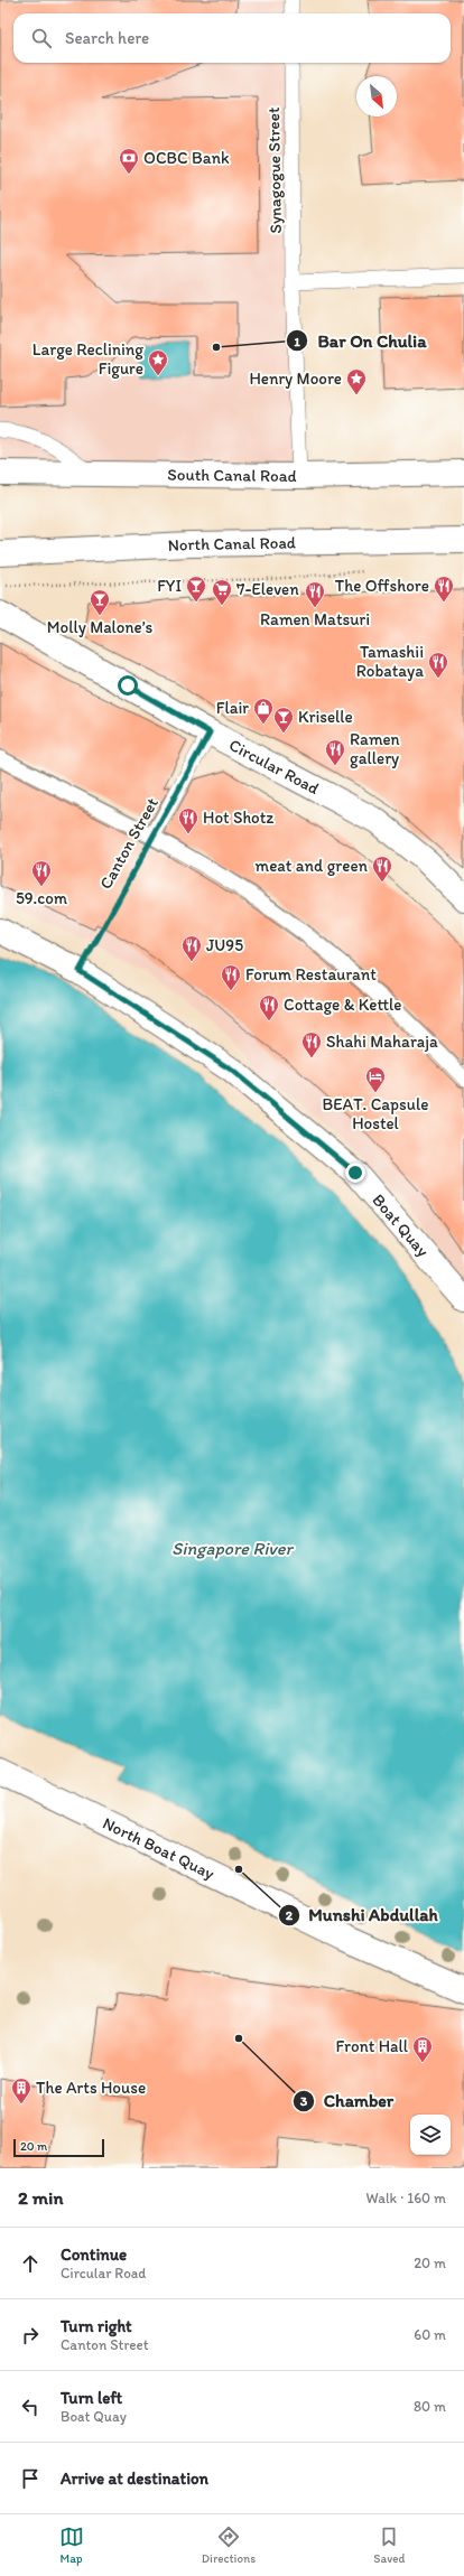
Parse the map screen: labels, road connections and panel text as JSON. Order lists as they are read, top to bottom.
{
  "streets": {
    "street": [
      "South Canal Road",
      "North Canal Road",
      "Circular Road",
      "Boat Quay",
      "North Boat Quay"
    ],
    "lane": ["Synagogue Street", "Canton Street"]
  },
  "crossings": [
    ["Synagogue Street", "South Canal Road"],
    ["Circular Road", "Canton Street"],
    ["Canton Street", "Boat Quay"]
  ],
  "water": ["Singapore River"],
  "places": {
    "bank": ["OCBC Bank"],
    "other": ["Bar On Chulia", "Munshi Abdullah", "Chamber"],
    "place": ["Large Reclining Figure", "Henry Moore"],
    "bar": ["FYI", "Molly Malone’s", "Kriselle"],
    "restaurant": [
      "The Offshore",
      "Ramen Matsuri",
      "Tamashii Robataya",
      "Ramen gallery",
      "Hot Shotz",
      "meat and green",
      "59.com",
      "JU95",
      "Forum Restaurant",
      "Cottage & Kettle",
      "Shahi Maharaja"
    ],
    "supermarket": ["7-Eleven"],
    "shop": ["Flair"],
    "hotel": ["BEAT. Capsule Hostel"],
    "building": ["Front Hall", "The Arts House"]
  },
  "scale_bar": "20 m",
  "north": "bottom right",
  "page": {
    "search": "Search here",
    "scale": "20 m",
    "heading": ["2 min", "Walk · 160 m"],
    "list": [
      ["Continue", "Circular Road", "20 m"],
      ["Turn right", "Canton Street", "60 m"],
      ["Turn left", "Boat Quay", "80 m"],
      "Arrive at destination"
    ],
    "nav": ["Map", "Directions", "Saved"]
  }
}
